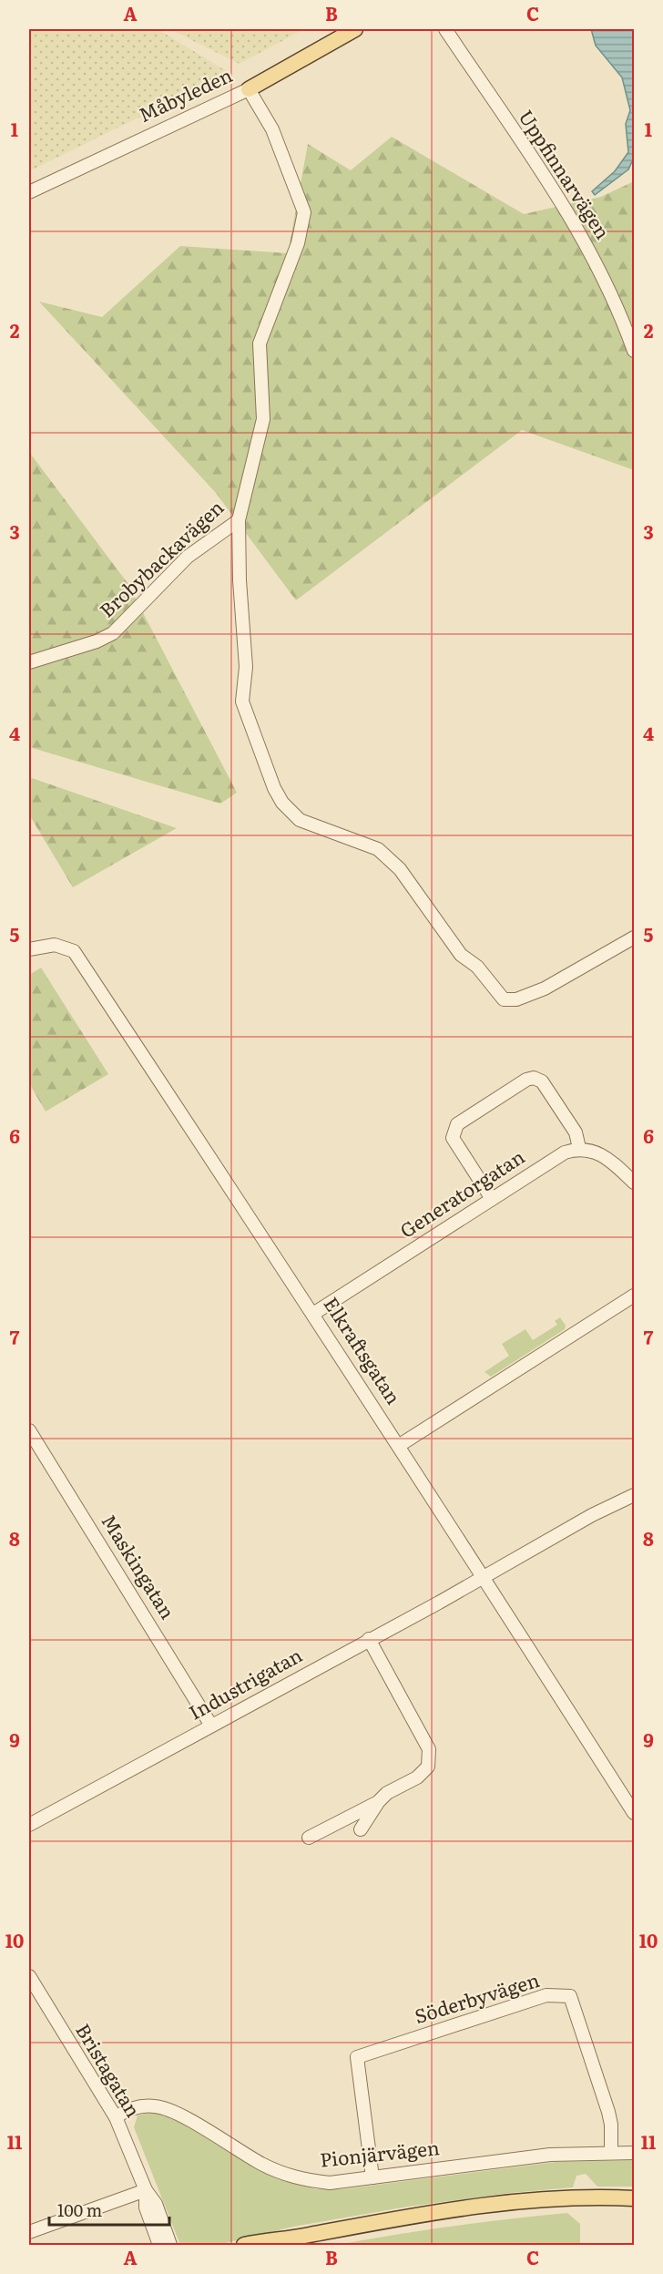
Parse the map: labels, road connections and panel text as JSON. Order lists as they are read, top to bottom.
{
  "streets": {
    "main road": ["Måbyleden"],
    "street": [
      "Uppfinnarvägen",
      "Brobybackavägen",
      "Generatorgatan",
      "Elkraftsgatan",
      "Maskingatan",
      "Industrigatan",
      "Söderbyvägen",
      "Bristagatan",
      "Pionjärvägen"
    ]
  },
  "crossings": [
    ["Måbyleden", "Brobybackavägen"],
    ["Generatorgatan", "Elkraftsgatan"],
    ["Elkraftsgatan", "Industrigatan"],
    ["Maskingatan", "Industrigatan"],
    ["Söderbyvägen", "Pionjärvägen"],
    ["Bristagatan", "Pionjärvägen"]
  ],
  "scale_bar": "100 m",
  "grid": {
    "columns": ["A", "B", "C"],
    "rows": [
      "1",
      "2",
      "3",
      "4",
      "5",
      "6",
      "7",
      "8",
      "9",
      "10",
      "11"
    ]
  }
}
